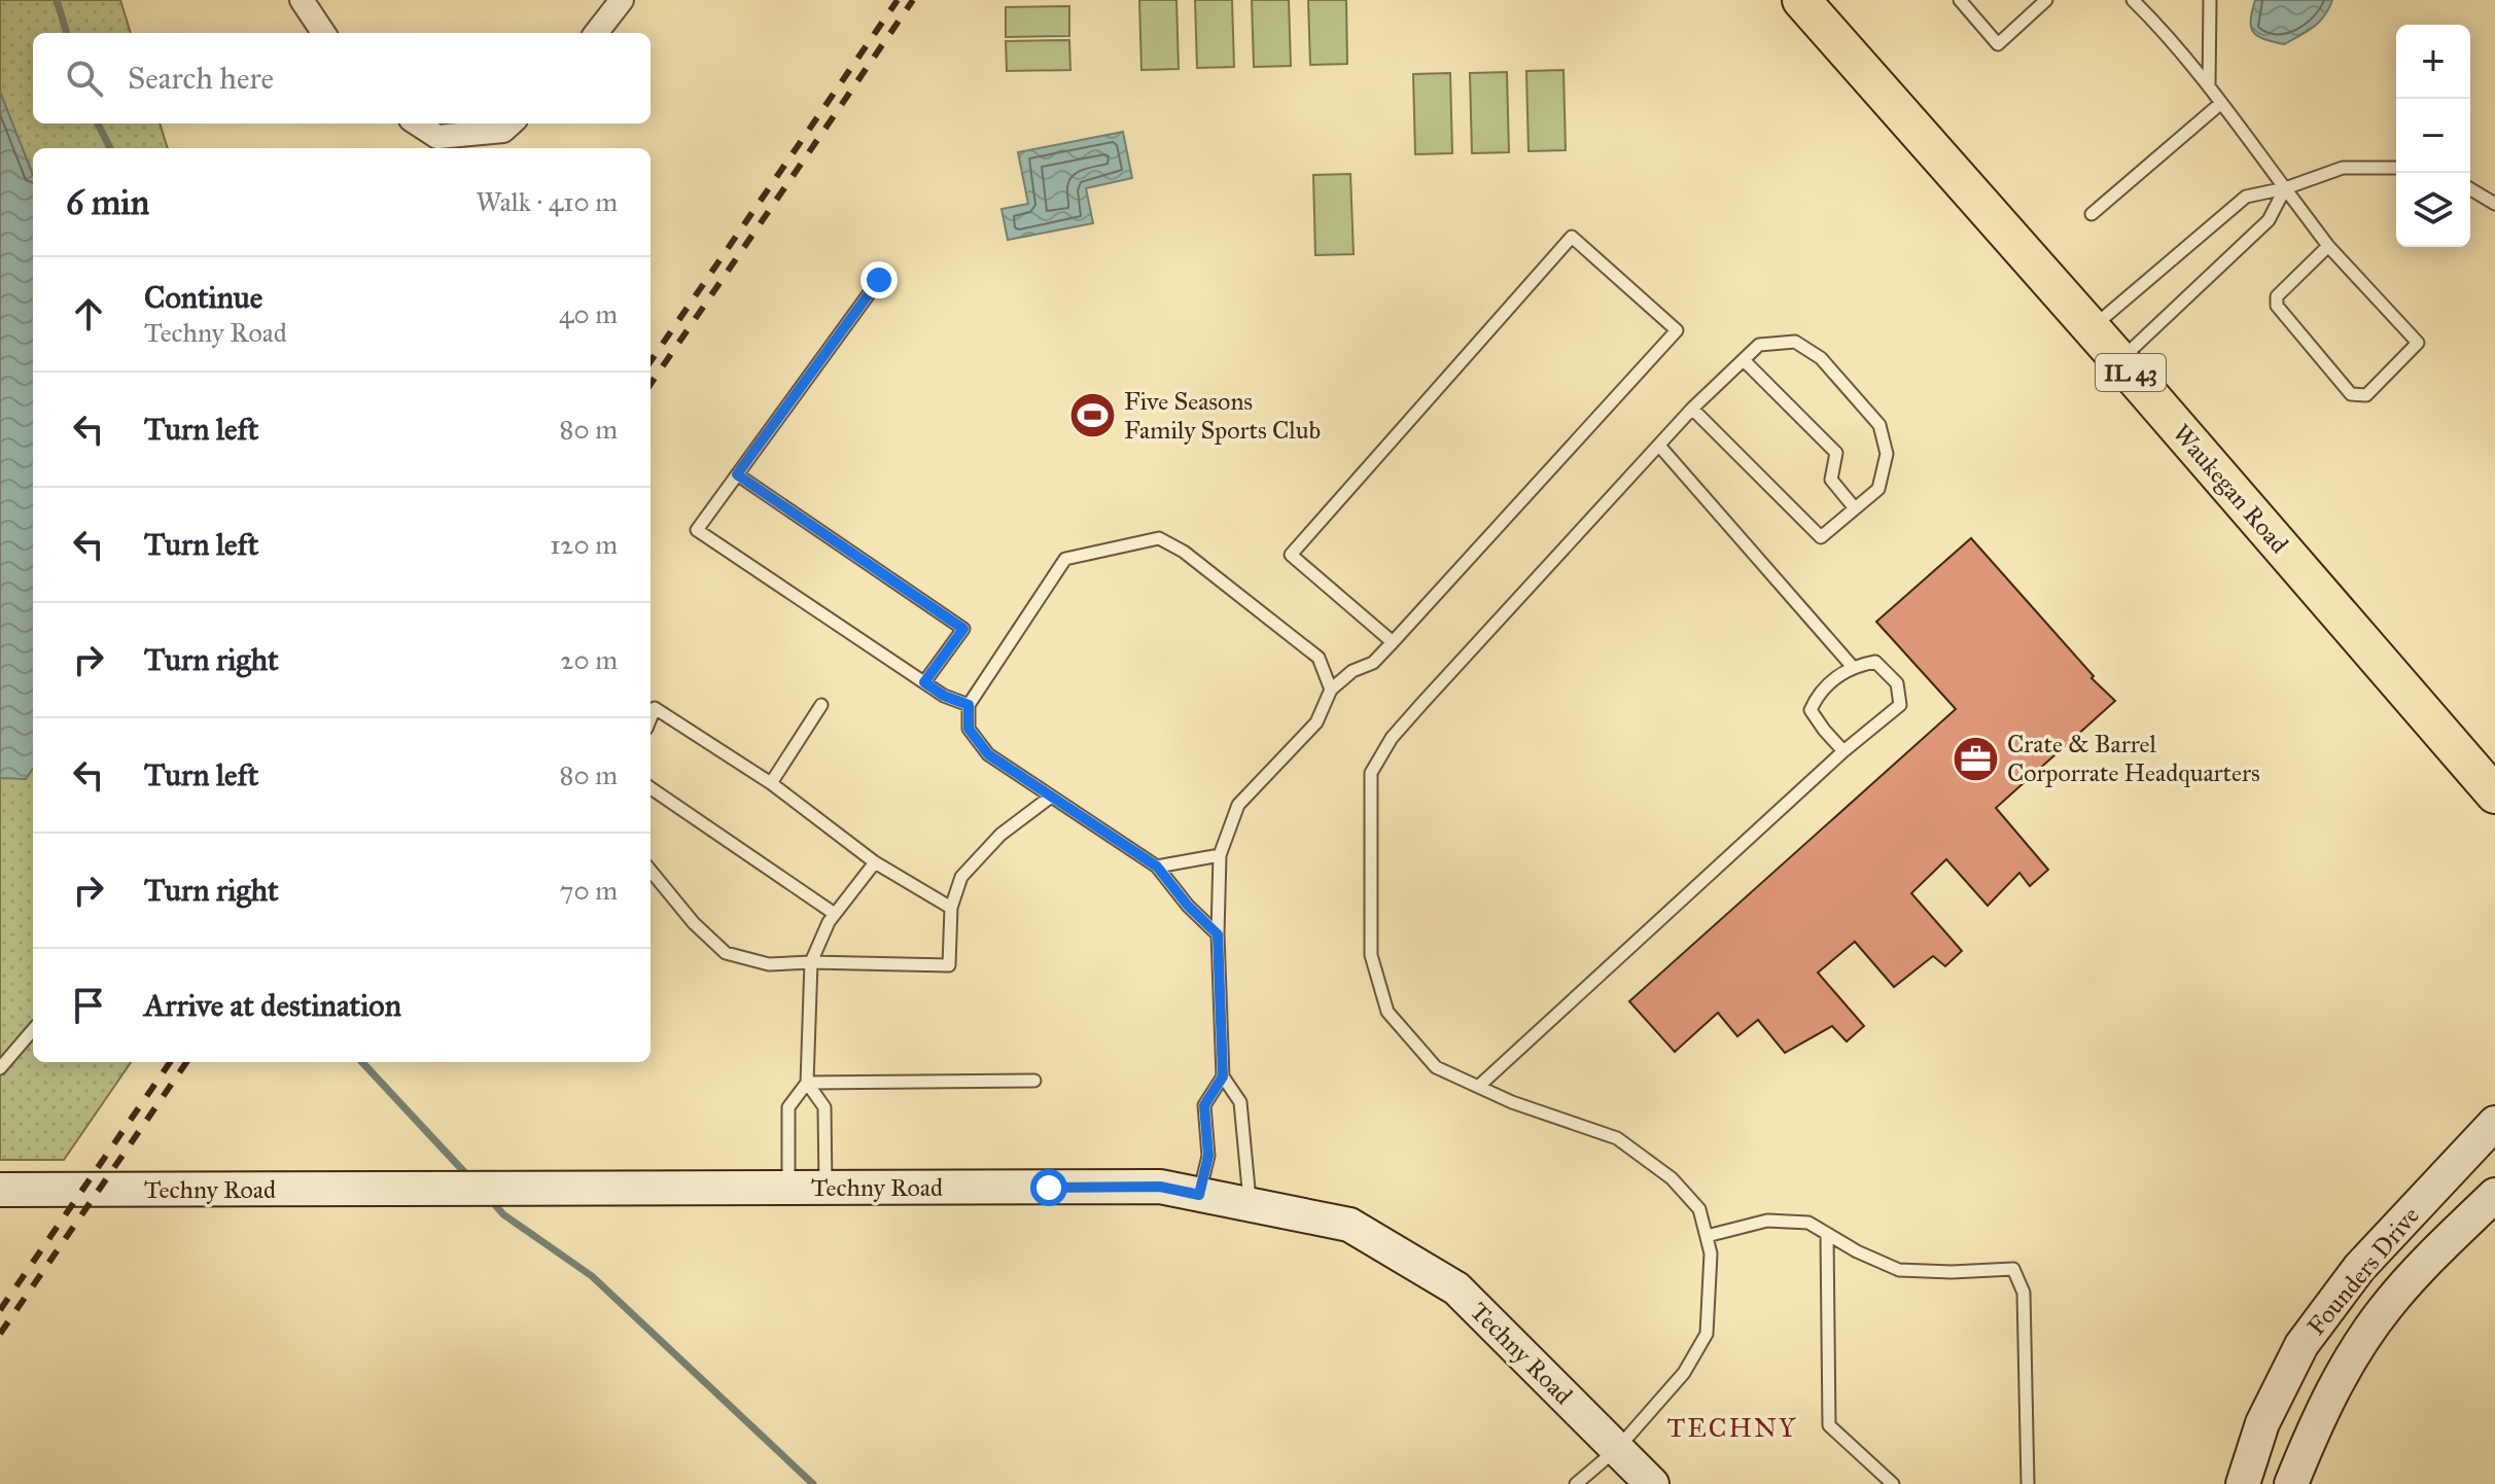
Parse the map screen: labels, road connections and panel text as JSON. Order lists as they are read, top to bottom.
{
  "streets": {
    "main road": [
      "IL 43",
      "Waukegan Road",
      "Techny Road",
      "Founders Drive"
    ]
  },
  "districts": ["TECHNY"],
  "places": {
    "sports": ["Five Seasons Family Sports Club"],
    "office": ["Crate & Barrel Corporrate Headquarters"]
  },
  "page": {
    "map_buttons": ["+", "−"],
    "search": "Search here",
    "heading": ["6 min", "Walk · 410 m"],
    "list": [
      ["Continue", "Techny Road", "40 m"],
      ["Turn left", "80 m"],
      ["Turn left", "120 m"],
      ["Turn right", "20 m"],
      ["Turn left", "80 m"],
      ["Turn right", "70 m"],
      "Arrive at destination"
    ]
  }
}
